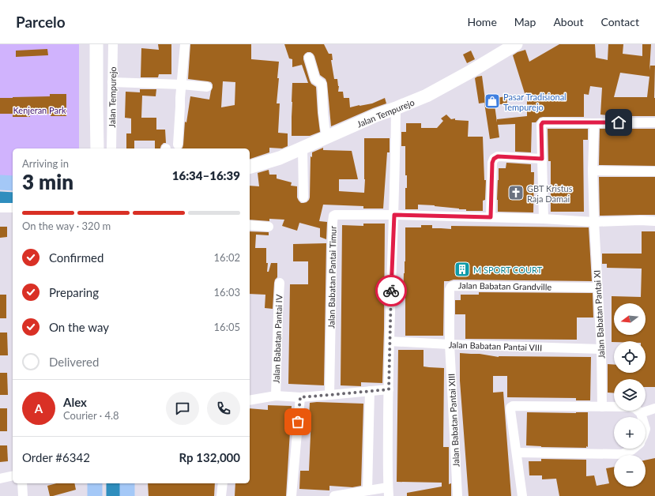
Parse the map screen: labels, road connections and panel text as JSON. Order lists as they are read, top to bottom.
{
  "streets": {
    "main road": ["Jalan Tempurejo"],
    "street": [
      "Jalan Babatan Pantai Timur",
      "Jalan Babatan Grandville",
      "Jalan Babatan Pantai XI",
      "Jalan Babatan Pantai IV",
      "Jalan Babatan Pantai VIII",
      "Jalan Babatan Pantai XIII"
    ]
  },
  "crossings": [
    ["Jalan Babatan Pantai Timur", "Jalan Babatan Pantai XI"],
    ["Jalan Babatan Grandville", "Jalan Babatan Pantai XI"],
    ["Jalan Babatan Grandville", "Jalan Babatan Pantai VIII"],
    ["Jalan Babatan Grandville", "Jalan Babatan Pantai XIII"],
    ["Jalan Babatan Pantai XI", "Jalan Babatan Pantai VIII"],
    ["Jalan Babatan Pantai VIII", "Jalan Babatan Pantai XIII"]
  ],
  "parks": ["Kenjeran Park"],
  "places": {
    "shop": ["Pasar Tradisional Tempurejo"],
    "church": ["GBT Kristus Raja Damai"],
    "building": ["M SPORT COURT"]
  },
  "north": "left",
  "page": {
    "header": "Parcelo",
    "nav": [
      "Home",
      "Map",
      "About",
      "Contact"
    ],
    "heading": ["3 min", "Arriving in", "16:34–16:39"],
    "panel": [
      "Alex",
      "Courier · 4.8",
      "Order #6342",
      "Rp 132,000"
    ],
    "bar": "On the way · 320 m",
    "list": [
      ["Confirmed", "16:02"],
      ["Preparing", "16:03"],
      ["On the way", "16:05"],
      "Delivered"
    ],
    "map_buttons": ["+", "−"],
    "round": "A"
  }
}
